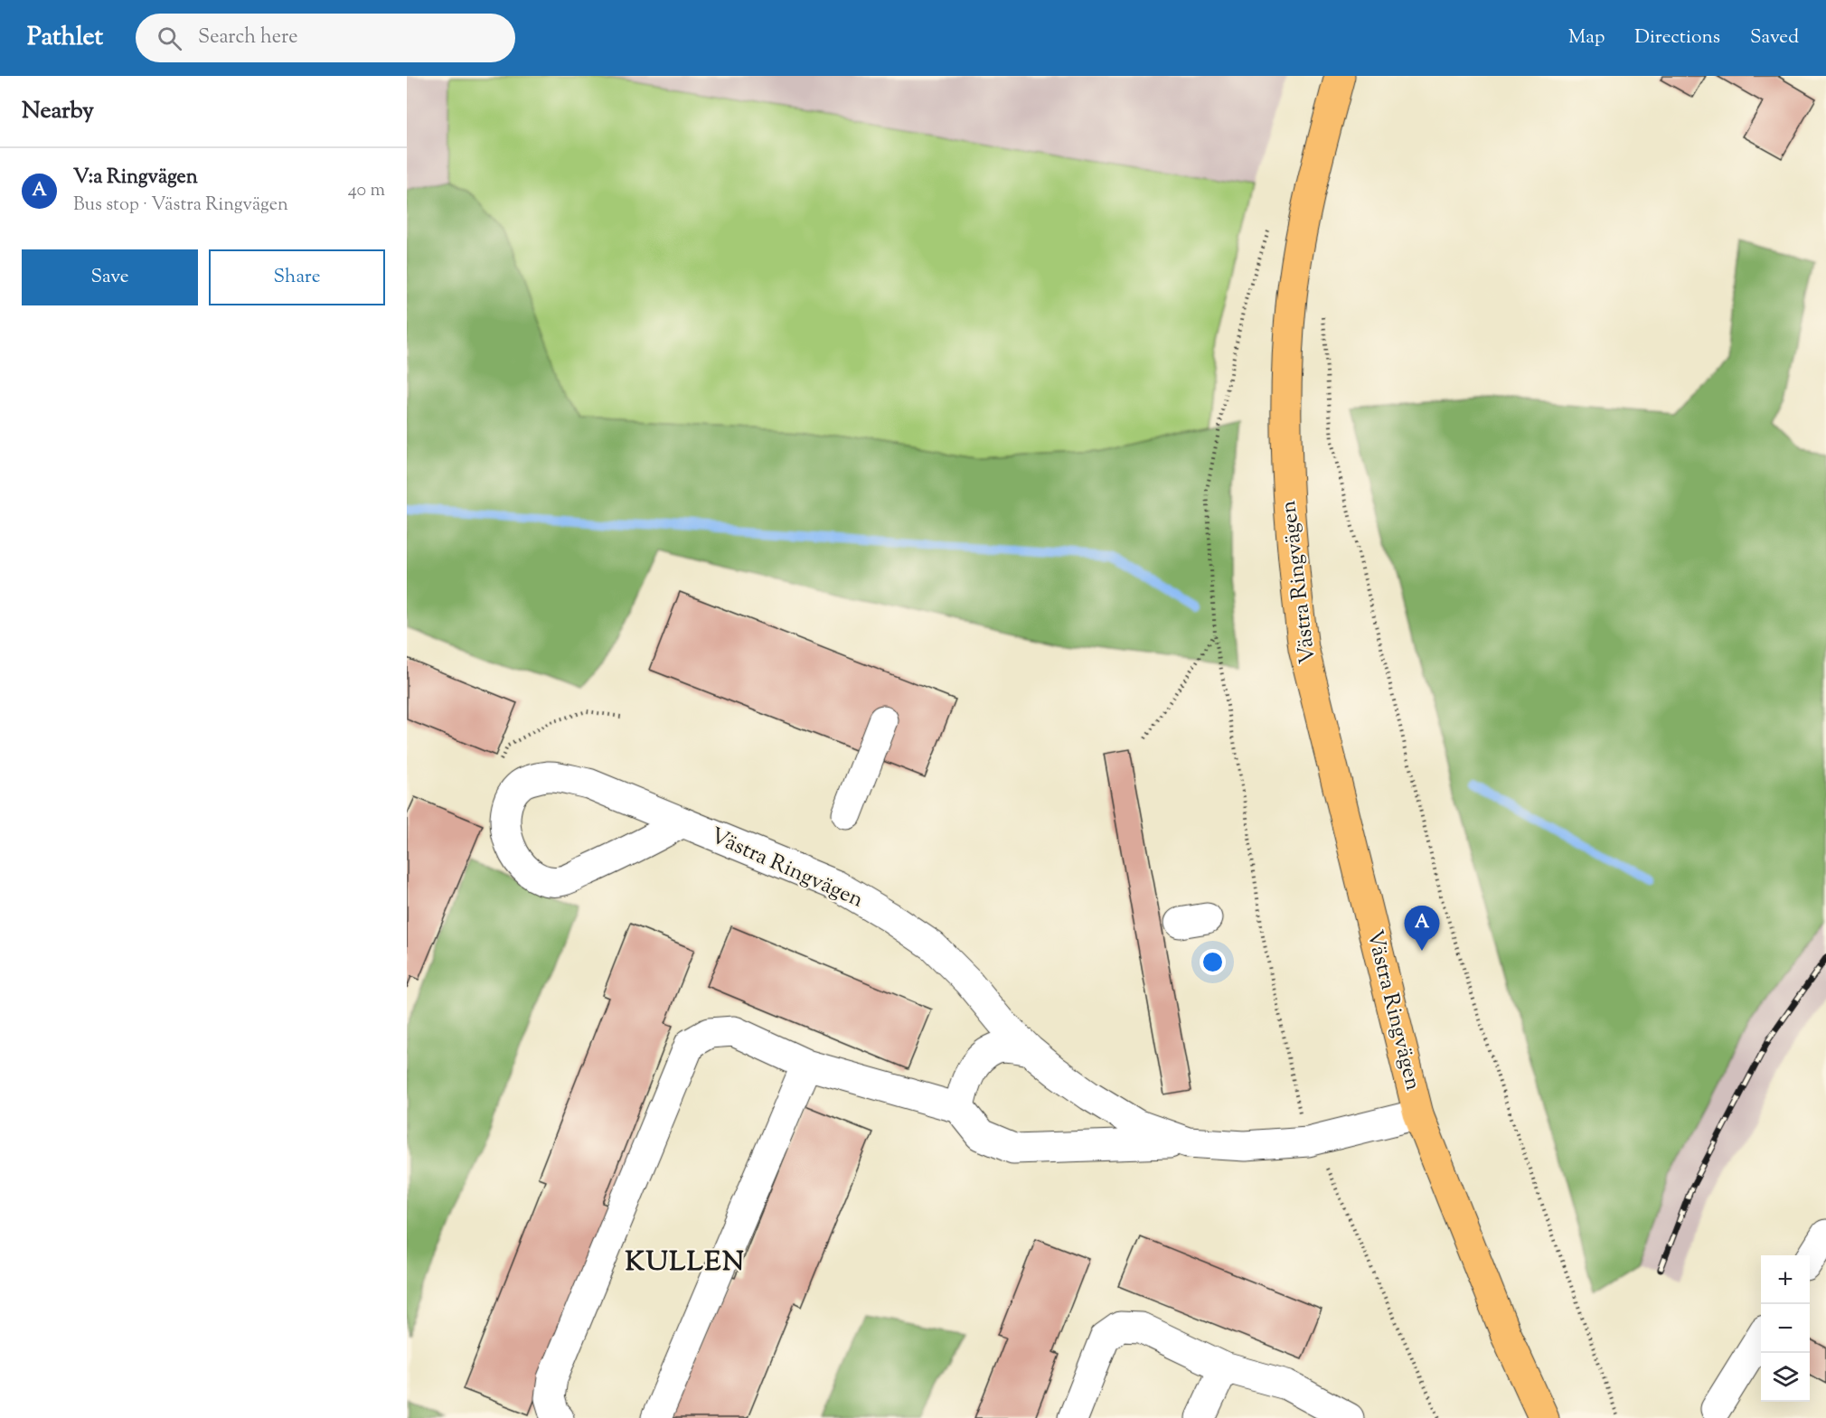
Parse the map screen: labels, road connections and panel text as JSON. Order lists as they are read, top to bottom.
{
  "streets": {
    "main road": ["Västra Ringvägen"]
  },
  "districts": ["KULLEN"],
  "page": {
    "header": "Pathlet",
    "search": "Search here",
    "nav": ["Map", "Directions", "Saved"],
    "heading": "Nearby",
    "list": [
      {
        "mark": "A",
        "name": "V:a Ringvägen",
        "note": "Bus stop · Västra Ringvägen",
        "value": "40 m"
      }
    ],
    "buttons": ["Save", "Share"],
    "pins": "A",
    "map_buttons": ["+", "−"]
  }
}
